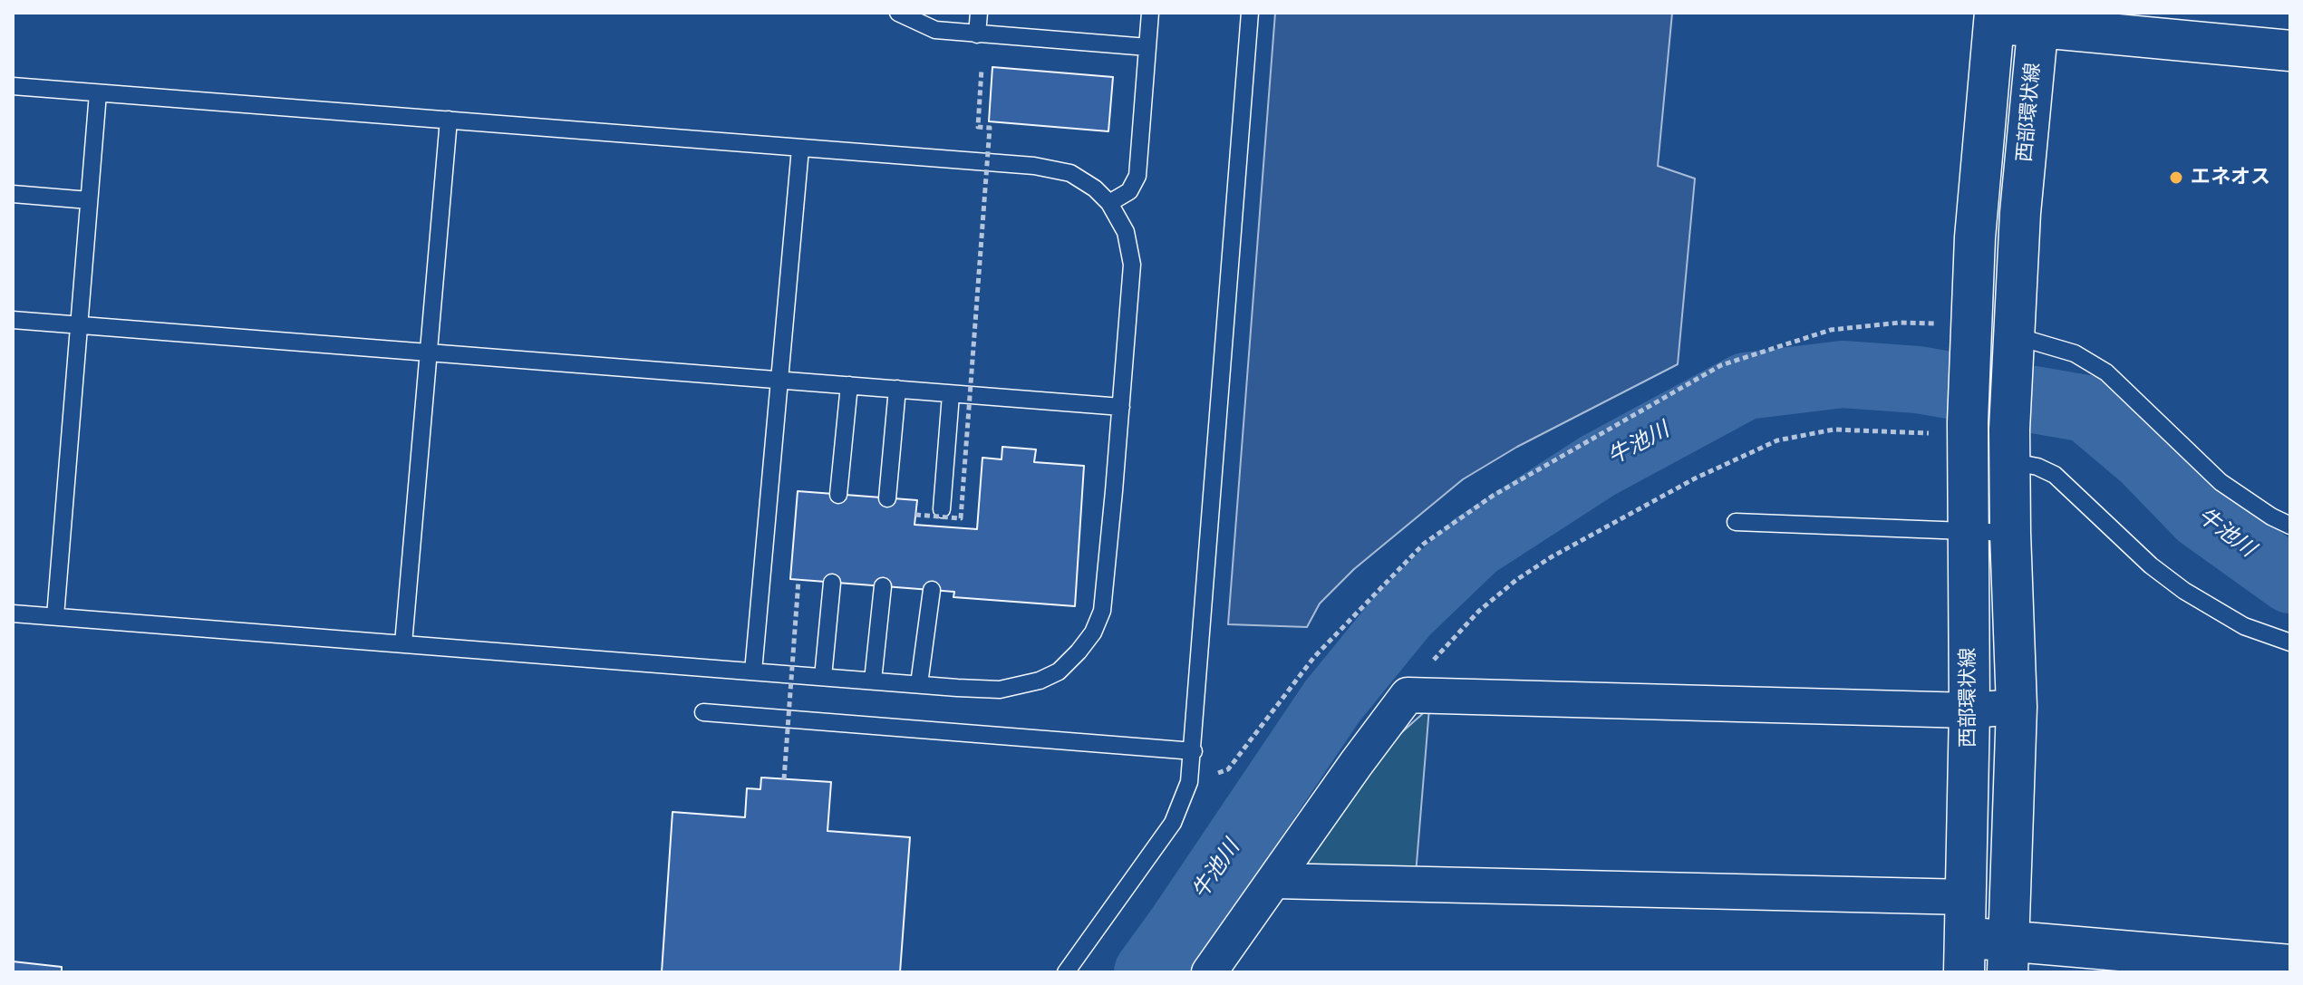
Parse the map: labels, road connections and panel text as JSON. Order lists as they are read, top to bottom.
{
  "streets": {
    "street": ["西部環状線"]
  },
  "water": ["牛池川"],
  "places": ["エネオス"]
}
